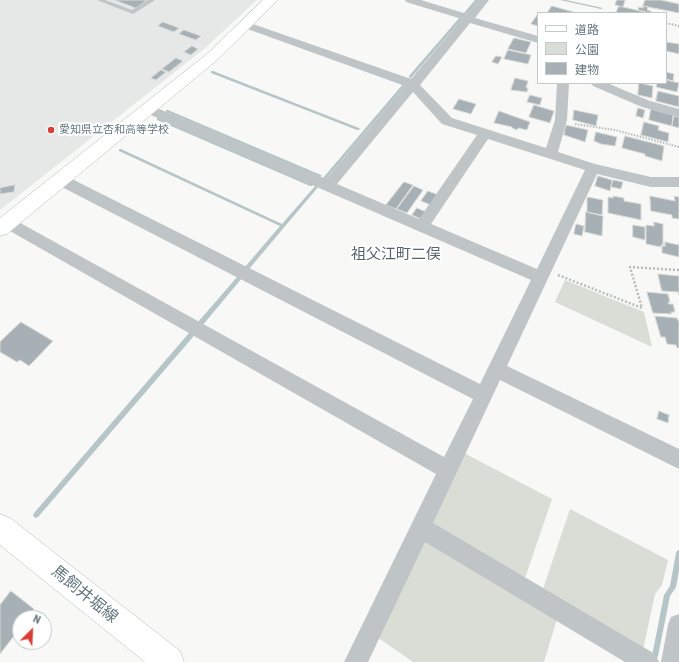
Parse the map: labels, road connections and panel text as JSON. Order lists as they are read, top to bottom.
{
  "streets": {
    "street": ["馬飼井堀線"]
  },
  "districts": ["祖父江町二俣"],
  "places": ["愛知県立杏和高等学校"],
  "legend": ["道路", "公園", "建物"],
  "north": "top right"
}
